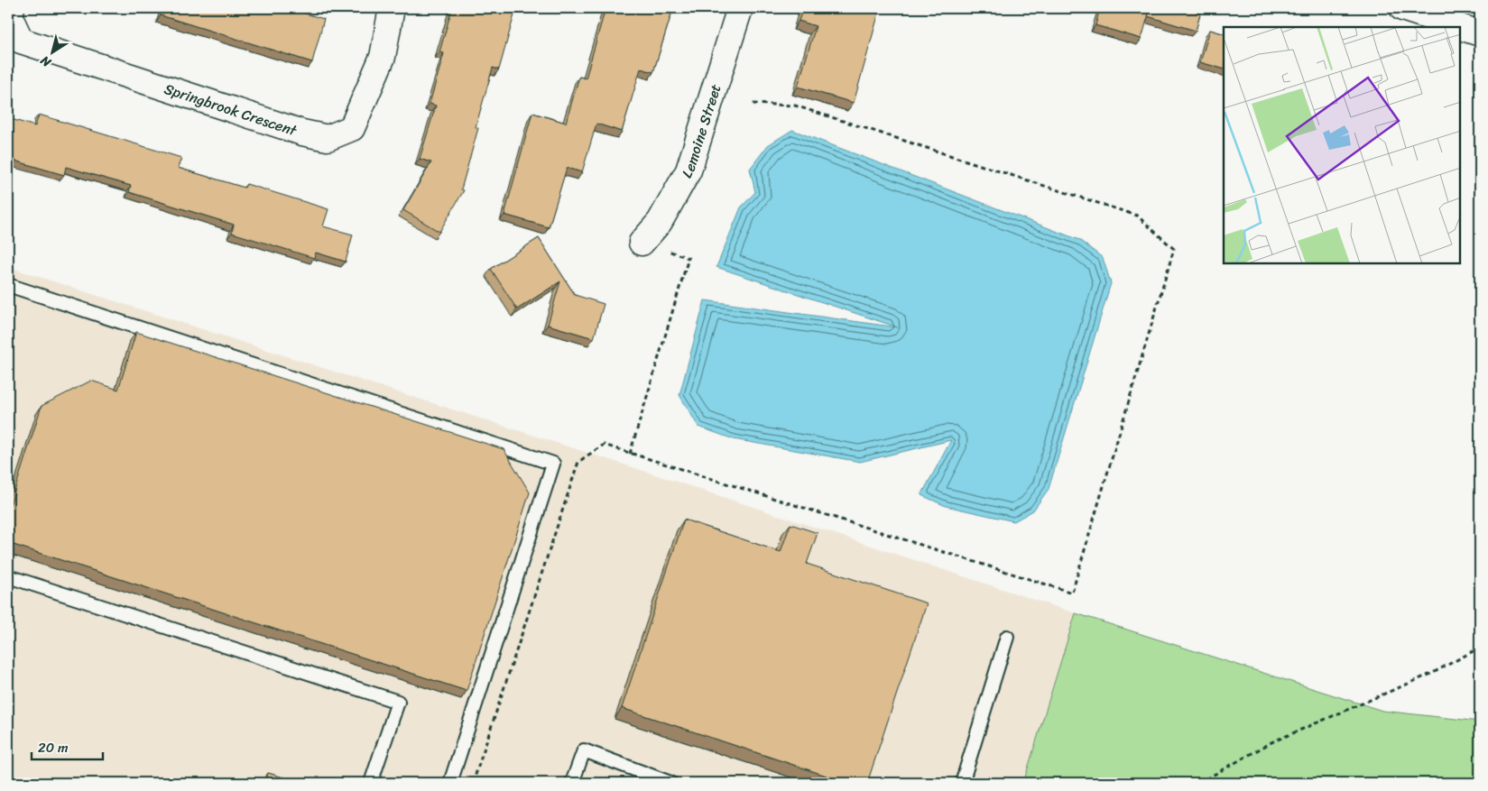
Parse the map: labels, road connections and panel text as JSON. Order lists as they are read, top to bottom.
{
  "streets": {
    "street": ["Springbrook Crescent", "Lemoine Street"]
  },
  "scale_bar": "20 m",
  "north": "bottom left"
}
